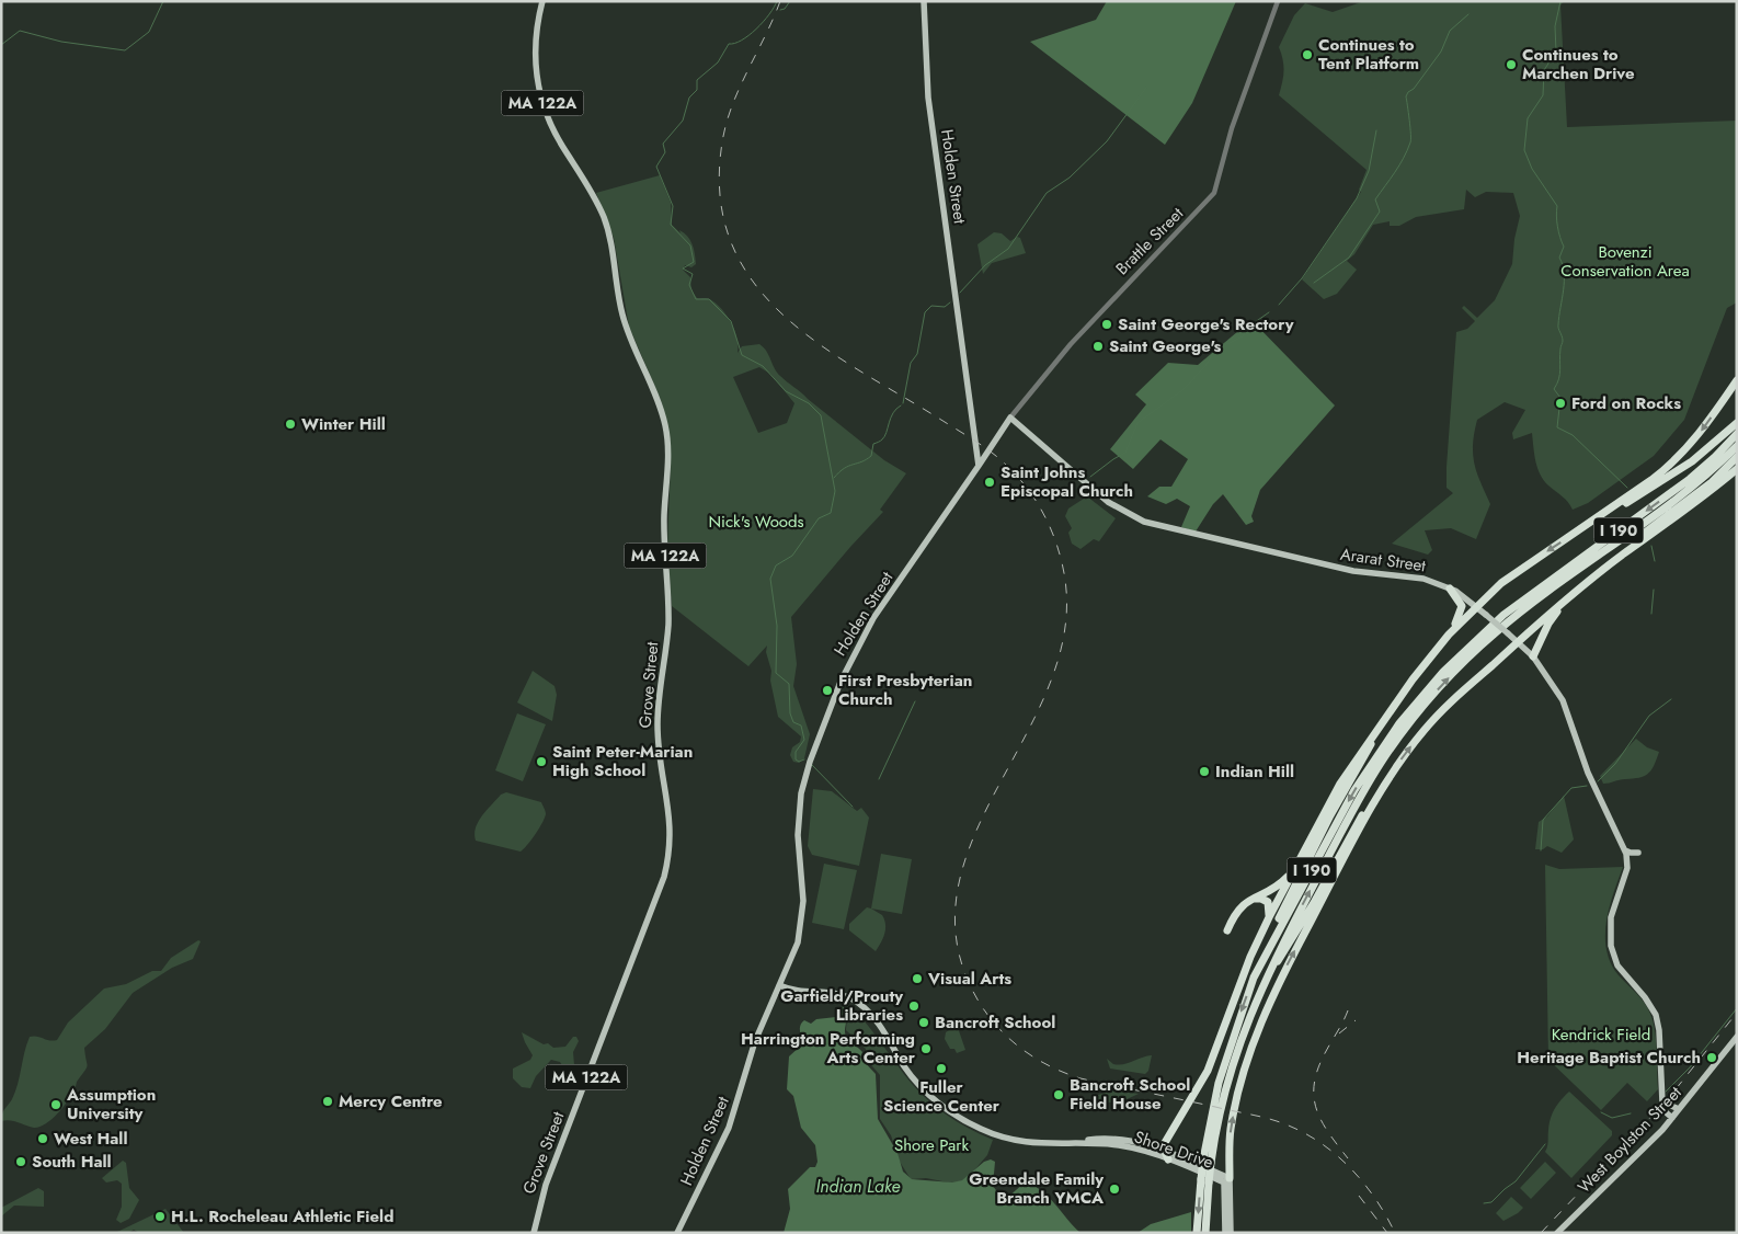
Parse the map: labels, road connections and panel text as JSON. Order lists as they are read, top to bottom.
{
  "streets": {
    "highway": ["I 190"],
    "main road": [
      "MA 122A",
      "Holden Street",
      "Brattle Street",
      "Ararat Street",
      "Grove Street",
      "West Boylston Street",
      "Shore Drive"
    ]
  },
  "crossings": [
    ["Holden Street", "Brattle Street"],
    ["Holden Street", "Shore Drive"],
    ["Brattle Street", "Ararat Street"]
  ],
  "water": ["Indian Lake"],
  "parks": [
    "Bovenzi Conservation Area",
    "Nick's Woods",
    "Kendrick Field",
    "Shore Park"
  ],
  "places": [
    "Continues to Tent Platform",
    "Continues to Marchen Drive",
    "Saint George's Rectory",
    "Saint George's",
    "Ford on Rocks",
    "Winter Hill",
    "Saint Johns Episcopal Church",
    "First Presbyterian Church",
    "Saint Peter-Marian High School",
    "Indian Hill",
    "Visual Arts",
    "Garfield/Prouty Libraries",
    "Bancroft School",
    "Harrington Performing Arts Center",
    "Heritage Baptist Church",
    "Fuller Science Center",
    "Bancroft School Field House",
    "Mercy Centre",
    "Assumption University",
    "West Hall",
    "South Hall",
    "Greendale Family Branch YMCA",
    "H.L. Rocheleau Athletic Field"
  ]
}
